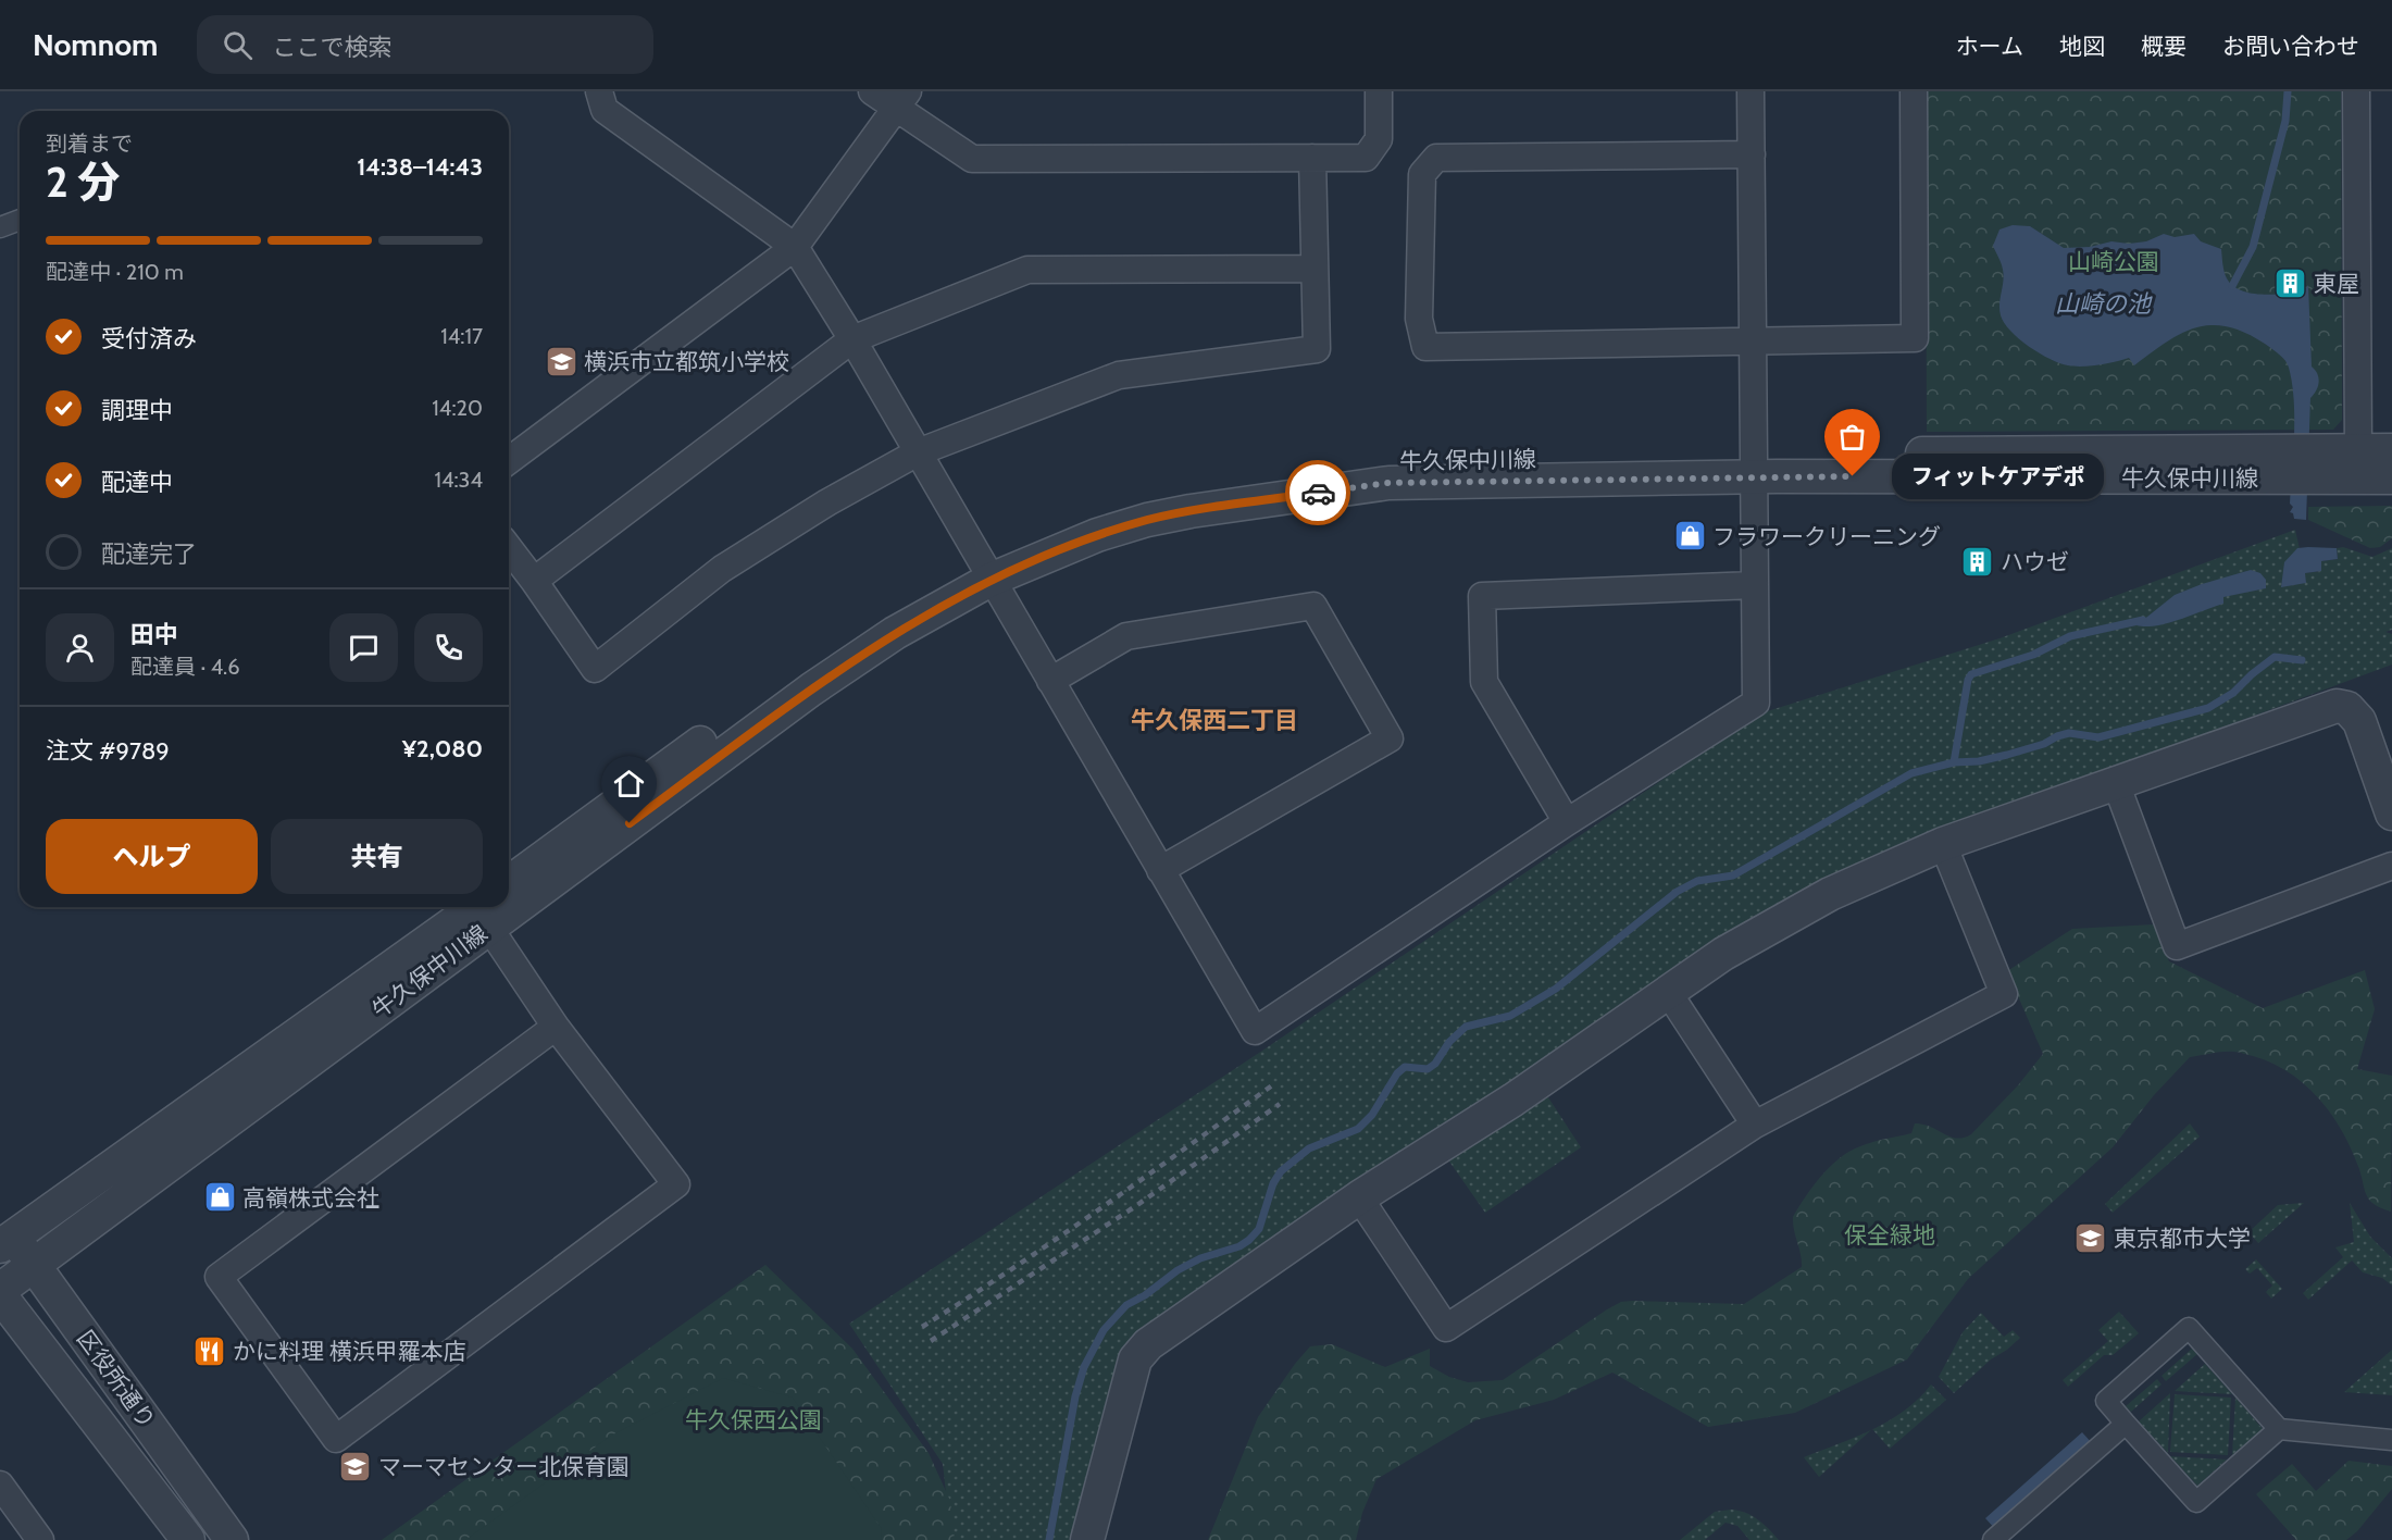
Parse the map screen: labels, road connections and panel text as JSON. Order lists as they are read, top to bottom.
{
  "streets": {
    "street": ["牛久保中川線", "区役所通り"]
  },
  "crossings": [
    ["牛久保中川線", "区役所通り"]
  ],
  "districts": ["牛久保西二丁目"],
  "water": ["山崎の池"],
  "parks": ["山崎公園", "保全緑地", "牛久保西公園"],
  "places": {
    "building": ["東屋", "ハウゼ"],
    "school or university": ["横浜市立都筑小学校", "東京都市大学", "マーマセンター北保育園"],
    "other": ["フィットケアデポ"],
    "shop": ["フラワークリーニング", "高嶺株式会社"],
    "restaurant": ["かに料理 横浜甲羅本店"]
  },
  "page": {
    "header": "Nomnom",
    "search": "ここで検索",
    "nav": [
      "ホーム",
      "地図",
      "概要",
      "お問い合わせ"
    ],
    "heading": ["2 分", "到着まで", "14:38–14:43"],
    "panel": [
      "田中",
      "配達員 · 4.6",
      "注文 #9789",
      "¥2,080"
    ],
    "bar": "配達中 · 210 m",
    "list": [
      ["受付済み", "14:17"],
      ["調理中", "14:20"],
      ["配達中", "14:34"],
      "配達完了"
    ],
    "bubble": "フィットケアデポ",
    "buttons": ["ヘルプ", "共有"]
  }
}
